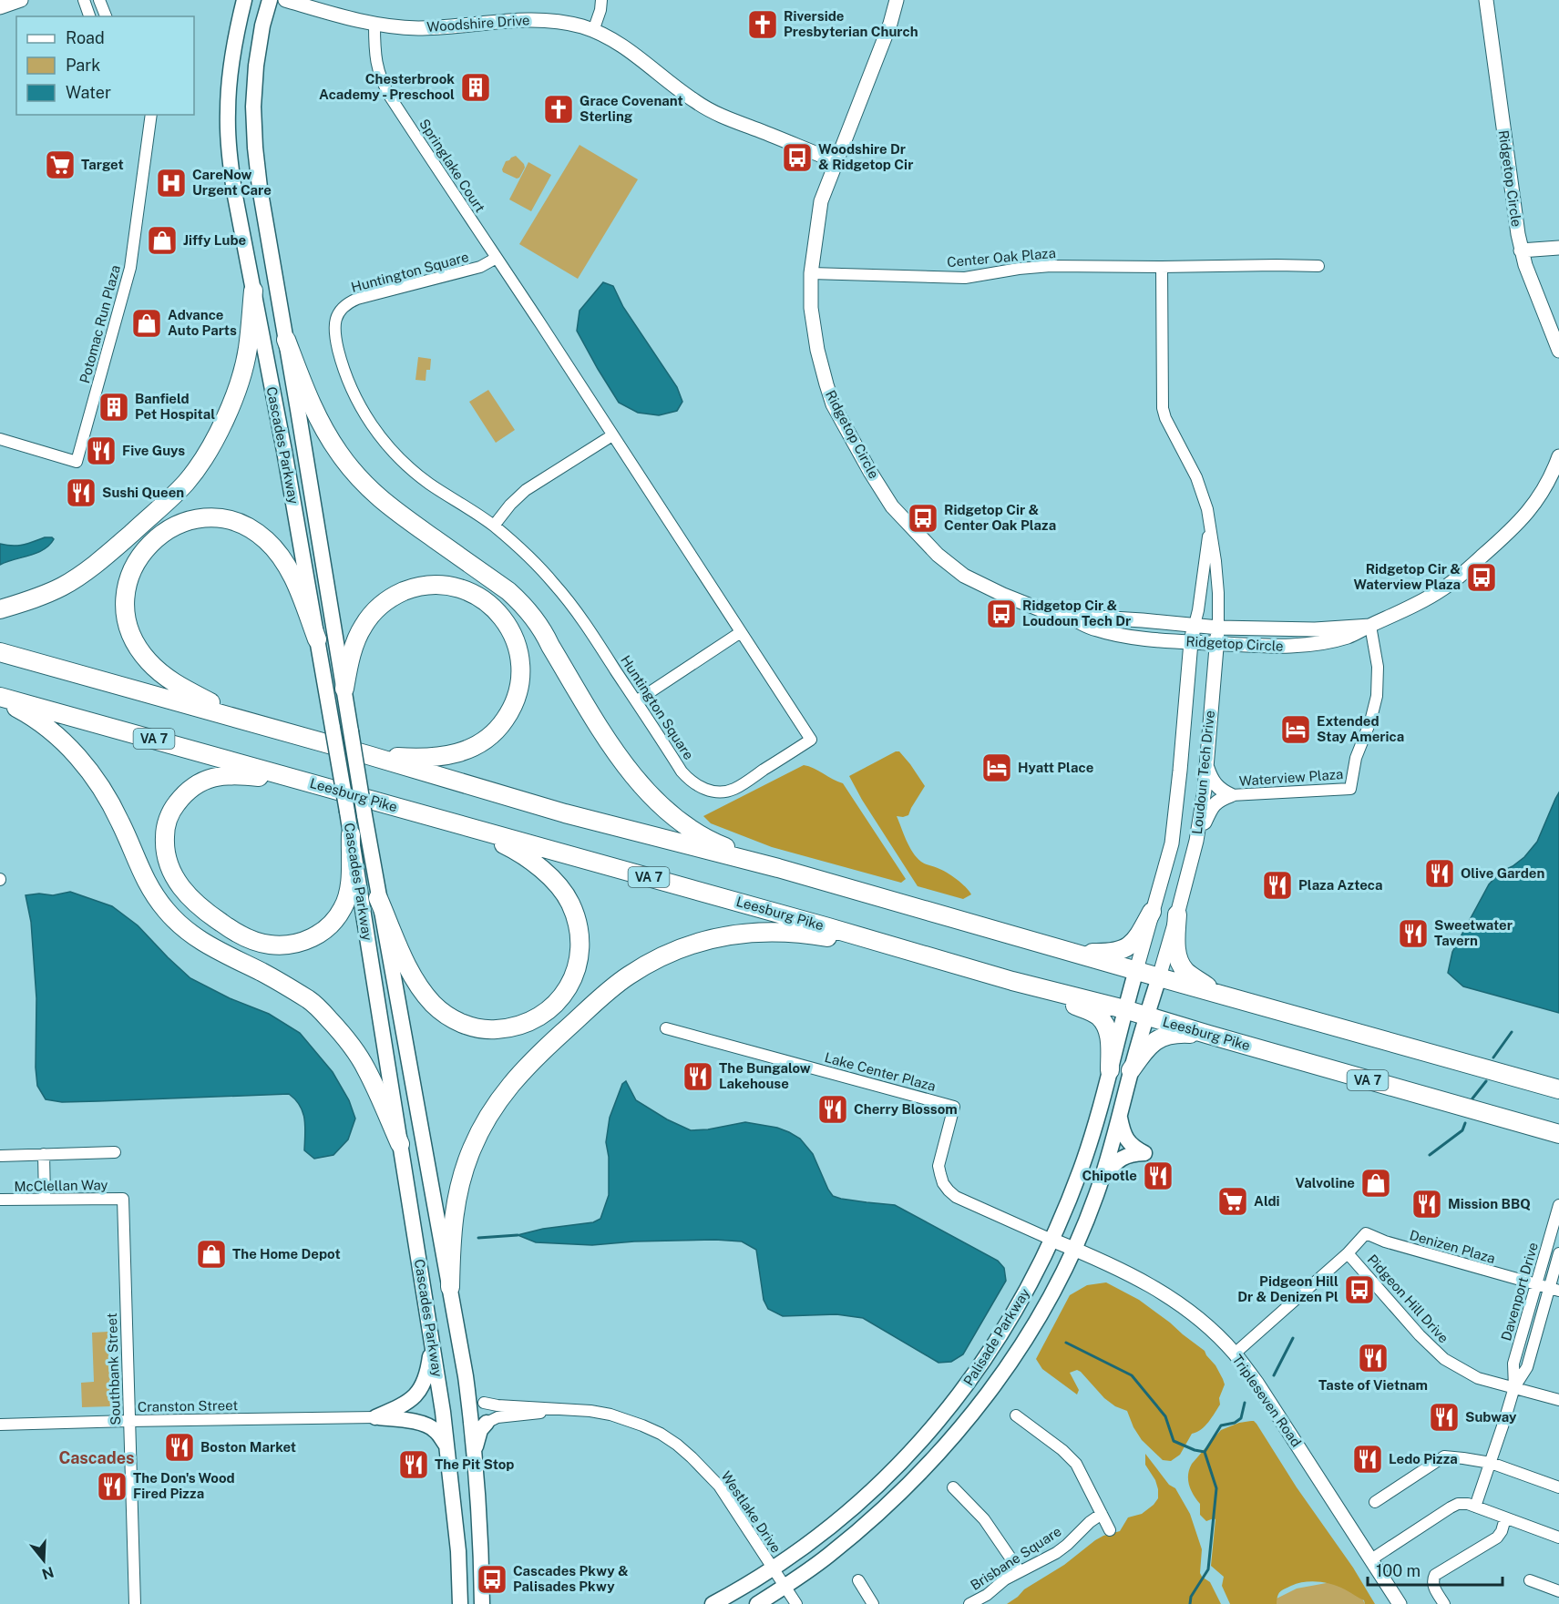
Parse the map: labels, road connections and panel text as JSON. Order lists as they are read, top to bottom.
{
  "streets": {
    "highway": ["VA 7", "Leesburg Pike"],
    "main road": ["Cascades Parkway", "Palisade Parkway"],
    "street": [
      "Woodshire Drive",
      "Springlake Court",
      "Ridgetop Circle",
      "Center Oak Plaza",
      "Huntington Square",
      "Potomac Run Plaza",
      "Loudoun Tech Drive",
      "Waterview Plaza",
      "Lake Center Plaza",
      "McClellan Way",
      "Denizen Plaza",
      "Davenport Drive",
      "Pidgeon Hill Drive",
      "Southbank Street",
      "Tripleseven Road",
      "Cranston Street",
      "Westlake Drive",
      "Brisbane Square"
    ]
  },
  "crossings": [
    ["Woodshire Drive", "Springlake Court"],
    ["Woodshire Drive", "Ridgetop Circle"],
    ["Springlake Court", "Huntington Square"],
    ["Ridgetop Circle", "Center Oak Plaza"],
    ["Ridgetop Circle", "Loudoun Tech Drive"],
    ["Ridgetop Circle", "Waterview Plaza"],
    ["Loudoun Tech Drive", "Palisade Parkway"],
    ["Leesburg Pike", "Palisade Parkway"],
    ["Lake Center Plaza", "Palisade Parkway"],
    ["Lake Center Plaza", "Tripleseven Road"],
    ["McClellan Way", "Southbank Street"],
    ["Denizen Plaza", "Davenport Drive"],
    ["Denizen Plaza", "Pidgeon Hill Drive"],
    ["Davenport Drive", "Pidgeon Hill Drive"],
    ["Pidgeon Hill Drive", "Tripleseven Road"],
    ["Palisade Parkway", "Tripleseven Road"],
    ["Palisade Parkway", "Westlake Drive"],
    ["Southbank Street", "Cranston Street"]
  ],
  "districts": ["Cascades"],
  "places": {
    "church": ["Riverside Presbyterian Church", "Grace Covenant Sterling"],
    "building": ["Chesterbrook Academy - Preschool", "Banfield Pet Hospital"],
    "bus stop": [
      "Woodshire Dr & Ridgetop Cir",
      "Ridgetop Cir & Center Oak Plaza",
      "Ridgetop Cir & Waterview Plaza",
      "Ridgetop Cir & Loudoun Tech Dr",
      "Pidgeon Hill Dr & Denizen Pl",
      "Cascades Pkwy & Palisades Pkwy"
    ],
    "supermarket": ["Target", "Aldi"],
    "hospital": ["CareNow Urgent Care"],
    "shop": [
      "Jiffy Lube",
      "Advance Auto Parts",
      "Valvoline",
      "The Home Depot"
    ],
    "restaurant": [
      "Five Guys",
      "Sushi Queen",
      "Olive Garden",
      "Plaza Azteca",
      "Sweetwater Tavern",
      "The Bungalow Lakehouse",
      "Cherry Blossom",
      "Chipotle",
      "Mission BBQ",
      "Taste of Vietnam",
      "Subway",
      "Boston Market",
      "Ledo Pizza",
      "The Pit Stop",
      "The Don's Wood Fired Pizza"
    ],
    "hotel": ["Extended Stay America", "Hyatt Place"]
  },
  "legend": ["Road", "Park", "Water"],
  "scale_bar": "100 m",
  "north": "bottom"
}
